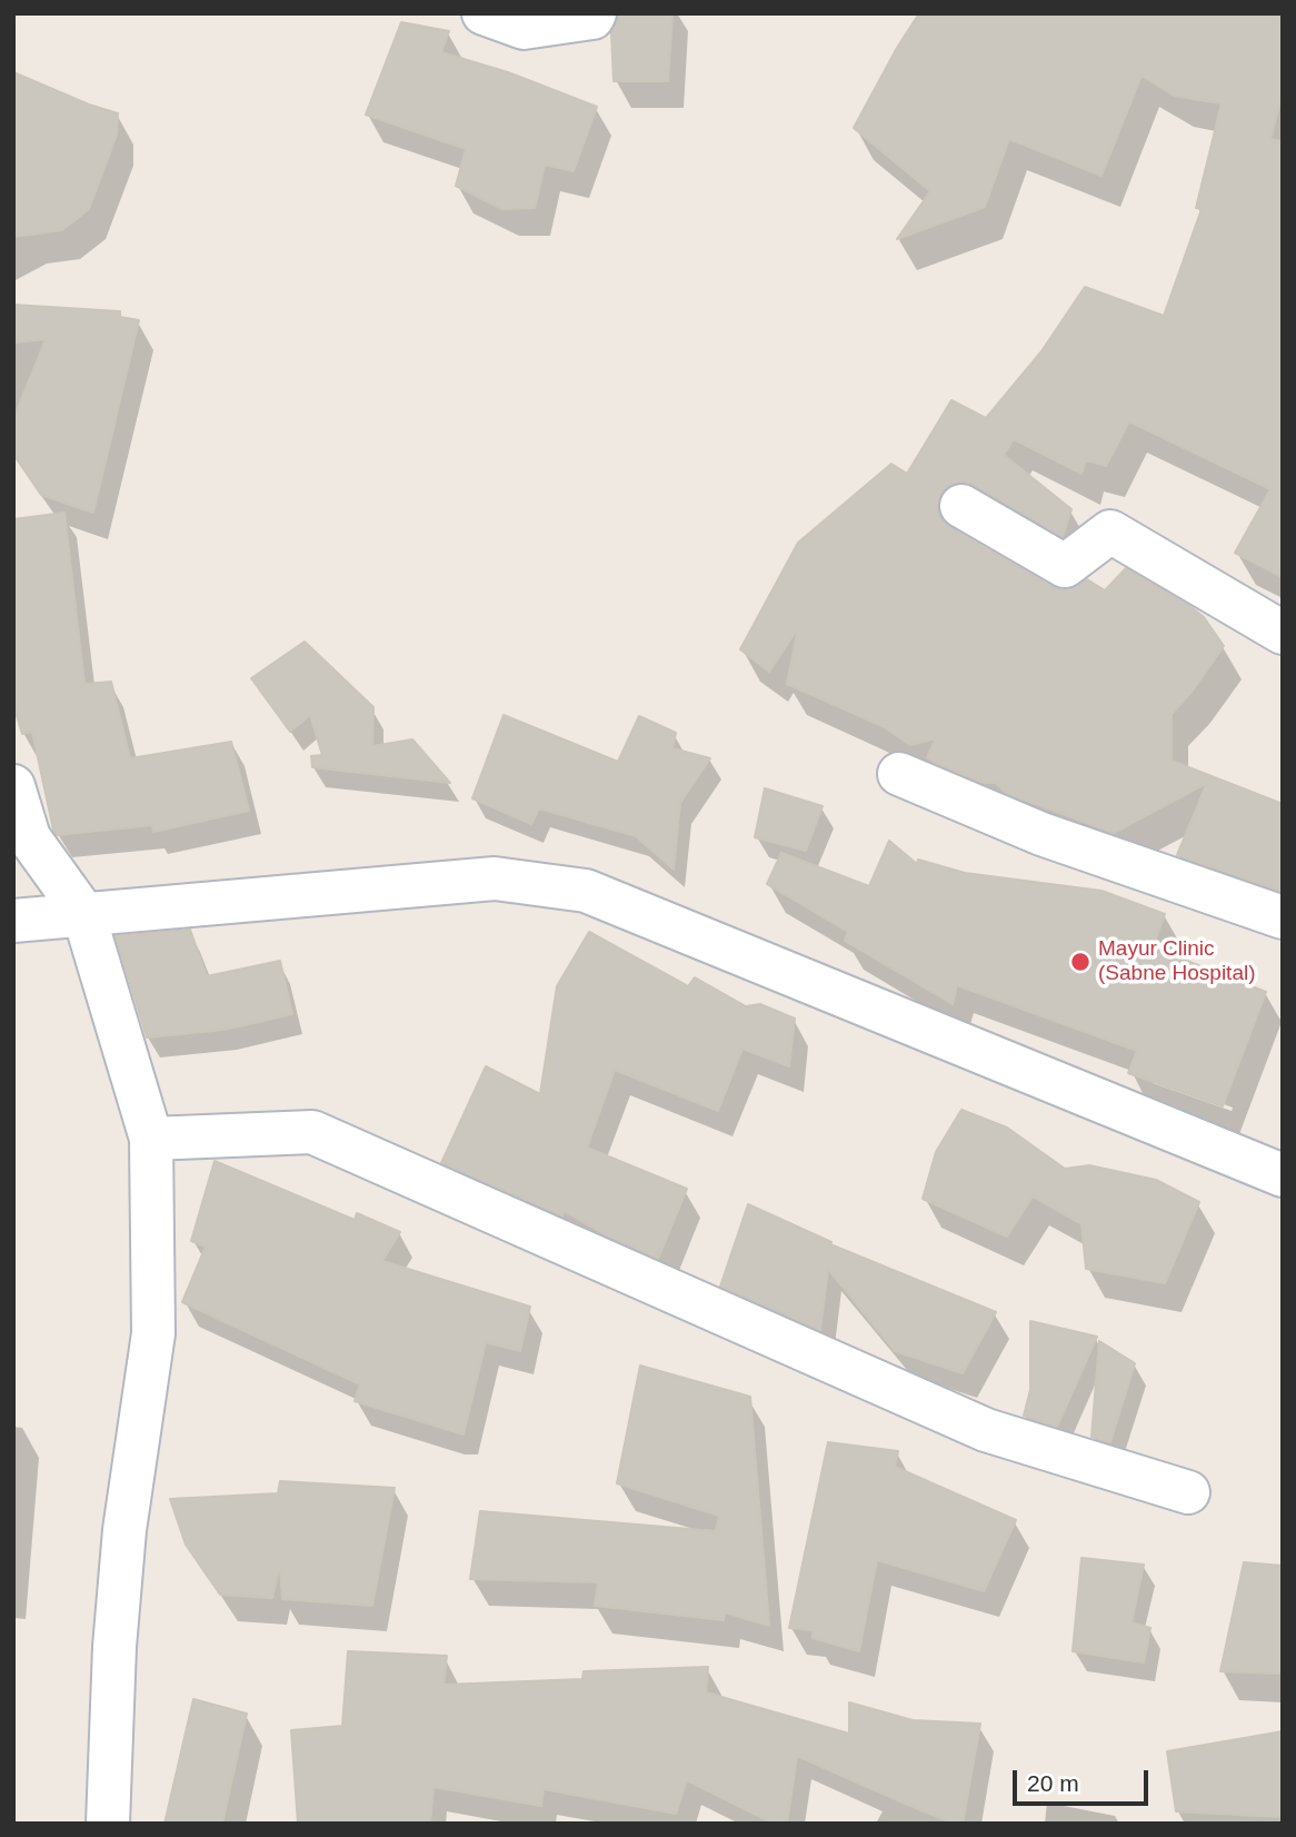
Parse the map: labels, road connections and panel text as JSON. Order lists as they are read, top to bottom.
{
  "places": ["Mayur Clinic (Sabne Hospital)"],
  "scale_bar": "20 m"
}
